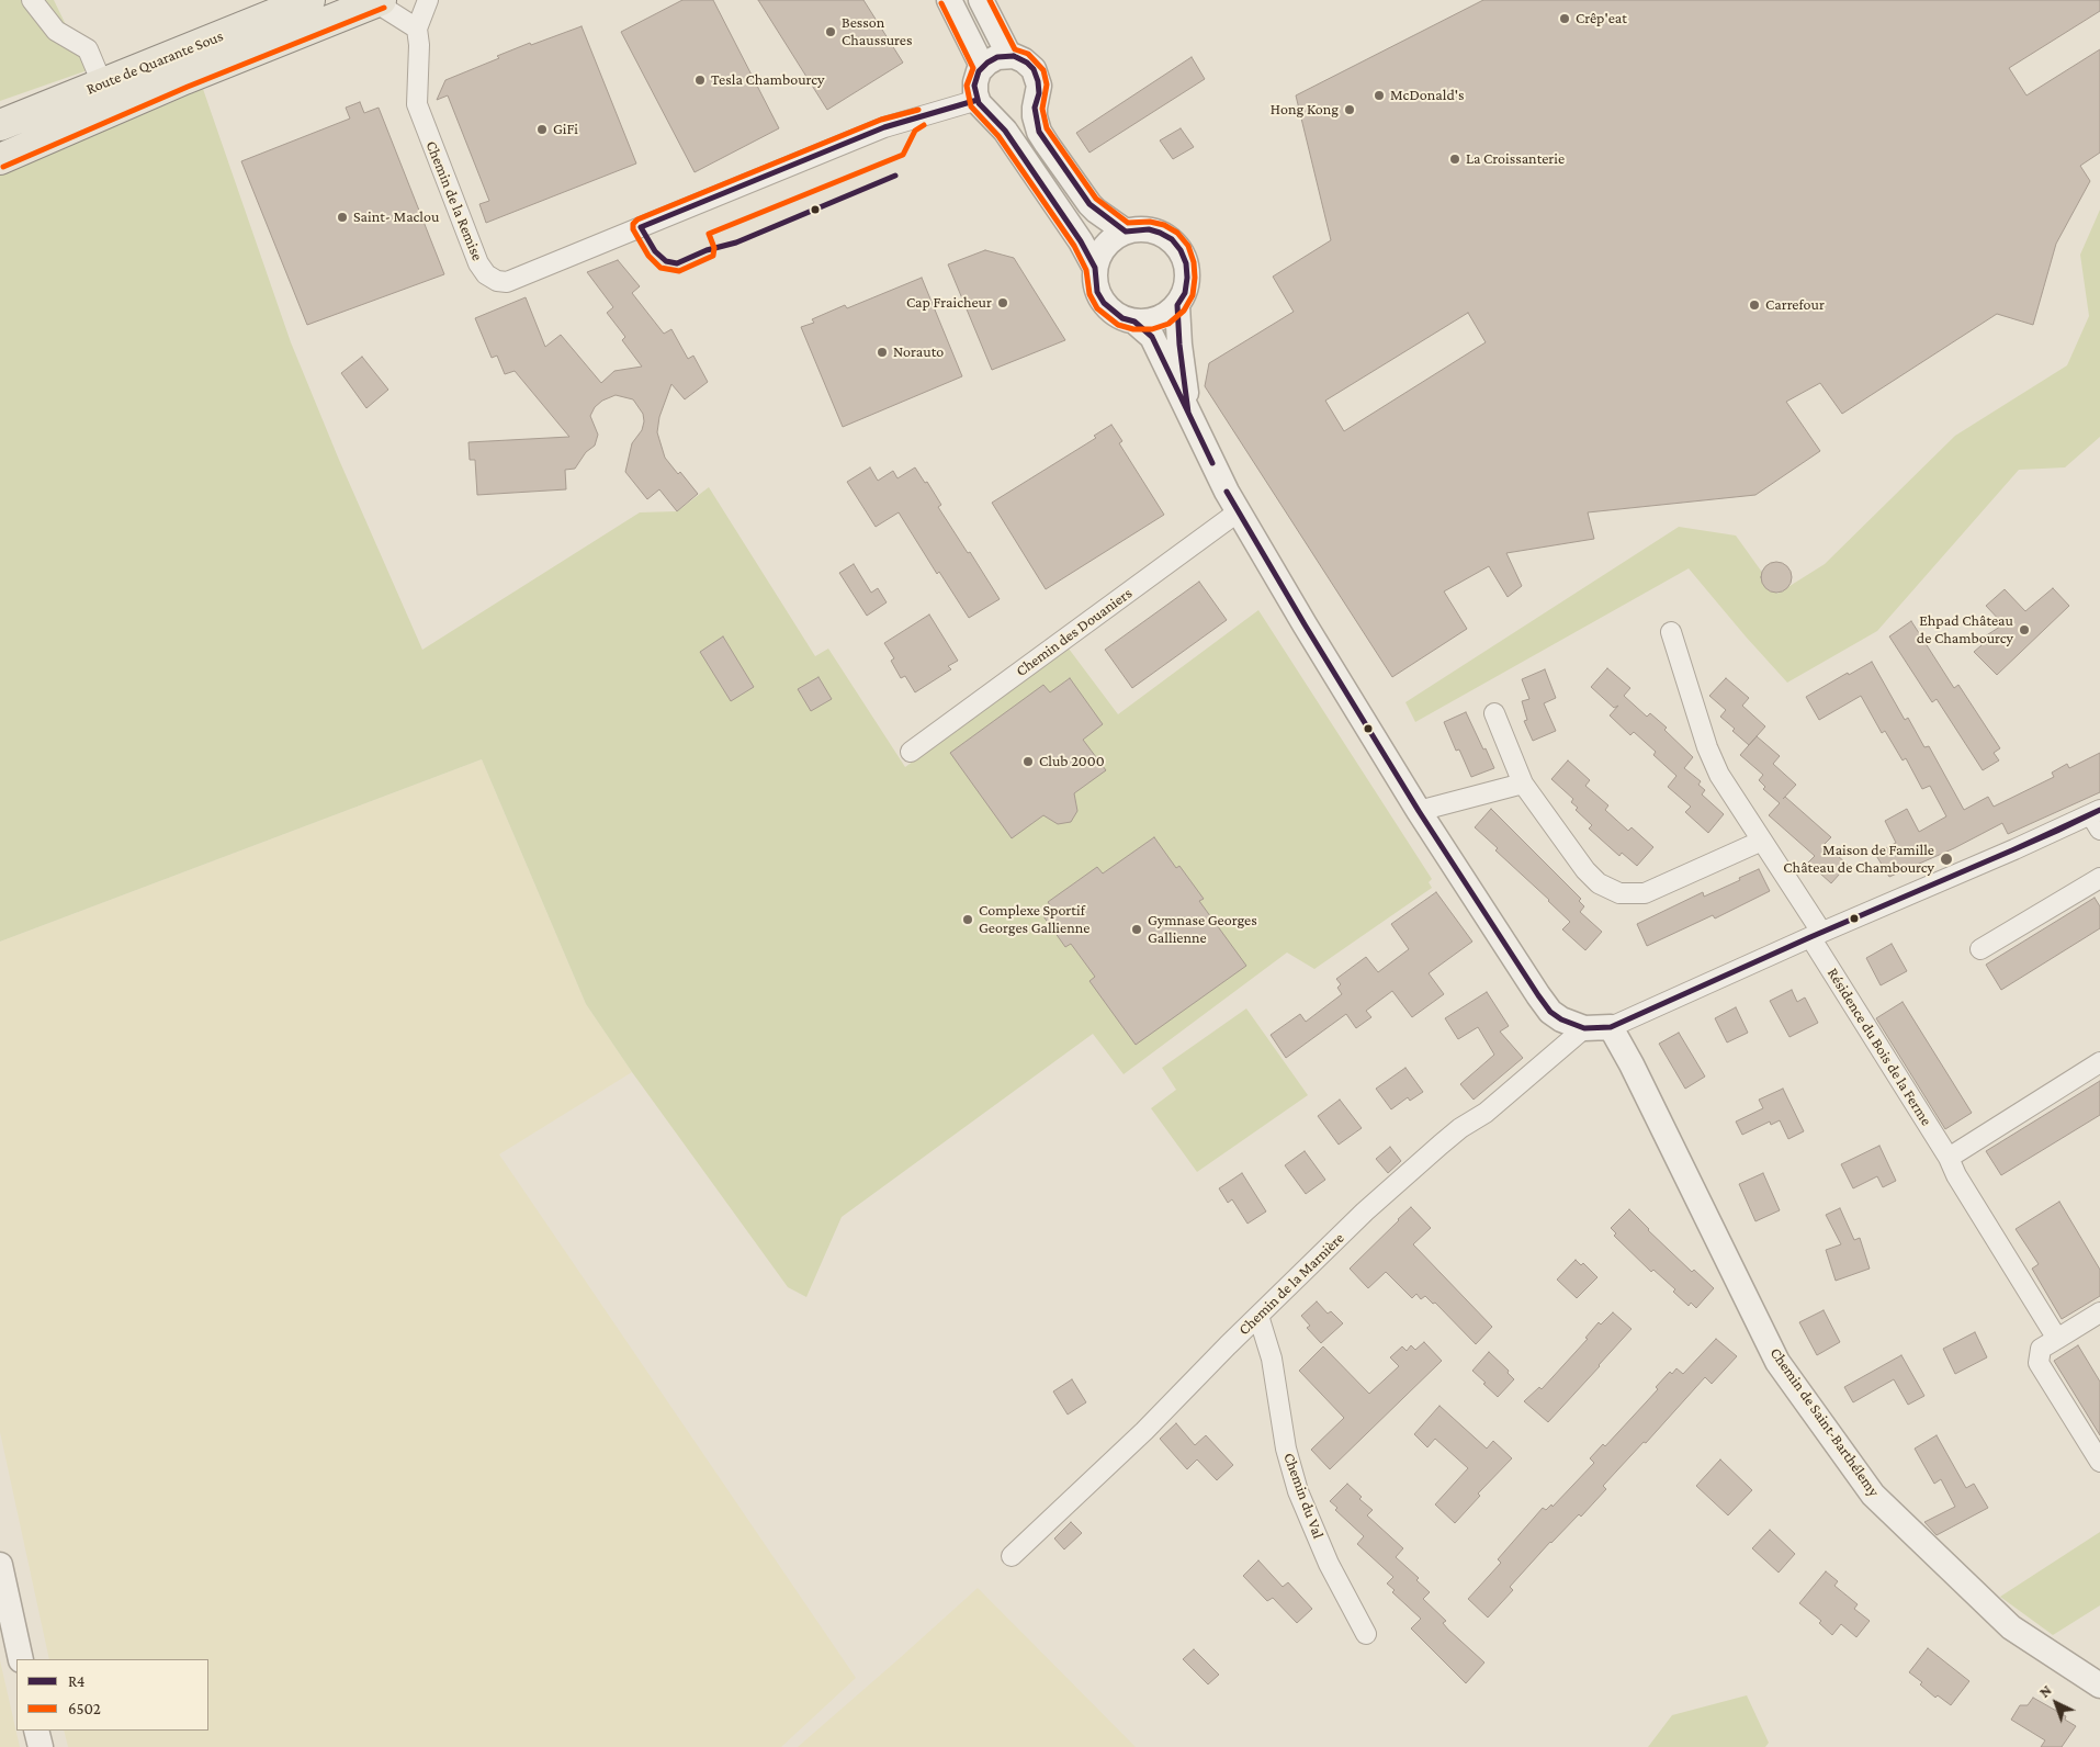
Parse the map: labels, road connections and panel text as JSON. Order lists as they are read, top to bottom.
{
  "streets": {
    "main road": ["Route de Quarante Sous"],
    "street": [
      "Chemin de la Remise",
      "Chemin des Douaniers",
      "Résidence du Bois de la Ferme",
      "Chemin de la Marnière",
      "Chemin de Saint-Barthélemy",
      "Chemin du Val"
    ]
  },
  "crossings": [
    ["Chemin de la Marnière", "Chemin du Val"]
  ],
  "places": [
    "Crêp'eat",
    "Besson Chaussures",
    "Tesla Chambourcy",
    "McDonald's",
    "Hong Kong",
    "GiFi",
    "La Croissanterie",
    "Saint- Maclou",
    "Cap Fraicheur",
    "Carrefour",
    "Norauto",
    "Ehpad Château de Chambourcy",
    "Club 2000",
    "Maison de Famille Château de Chambourcy",
    "Complexe Sportif Georges Gallienne",
    "Gymnase Georges Gallienne"
  ],
  "lines": ["transit line 6502", "transit line R4"],
  "legend": ["R4", "6502"],
  "north": "top left"
}
